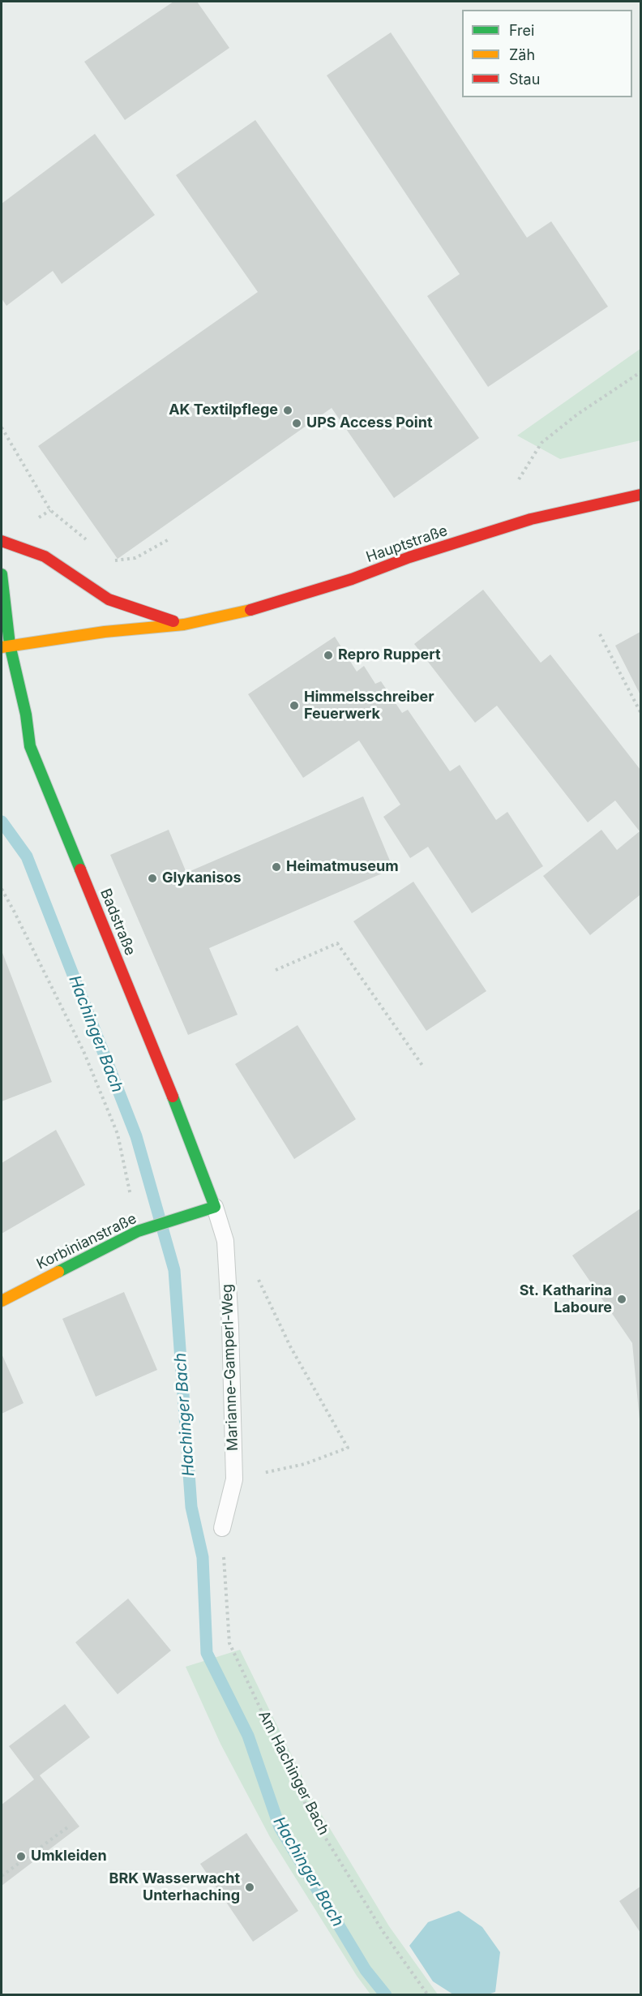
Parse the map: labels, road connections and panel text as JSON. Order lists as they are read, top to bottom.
{
  "streets": {
    "main road": ["Hauptstraße", "Badstraße", "Korbinianstraße"],
    "lane": ["Marianne-Gamperl-Weg"],
    "path": ["Am Hachinger Bach"]
  },
  "crossings": [
    ["Hauptstraße", "Badstraße"],
    ["Badstraße", "Korbinianstraße"],
    ["Badstraße", "Marianne-Gamperl-Weg"],
    ["Korbinianstraße", "Marianne-Gamperl-Weg"],
    ["Marianne-Gamperl-Weg", "Am Hachinger Bach"]
  ],
  "water": ["Hachinger Bach"],
  "places": [
    "AK Textilpflege",
    "UPS Access Point",
    "Repro Ruppert",
    "Himmelsschreiber Feuerwerk",
    "Heimatmuseum",
    "Glykanisos",
    "St. Katharina Laboure",
    "Umkleiden",
    "BRK Wasserwacht Unterhaching"
  ],
  "legend": ["Frei", "Zäh", "Stau"]
}
